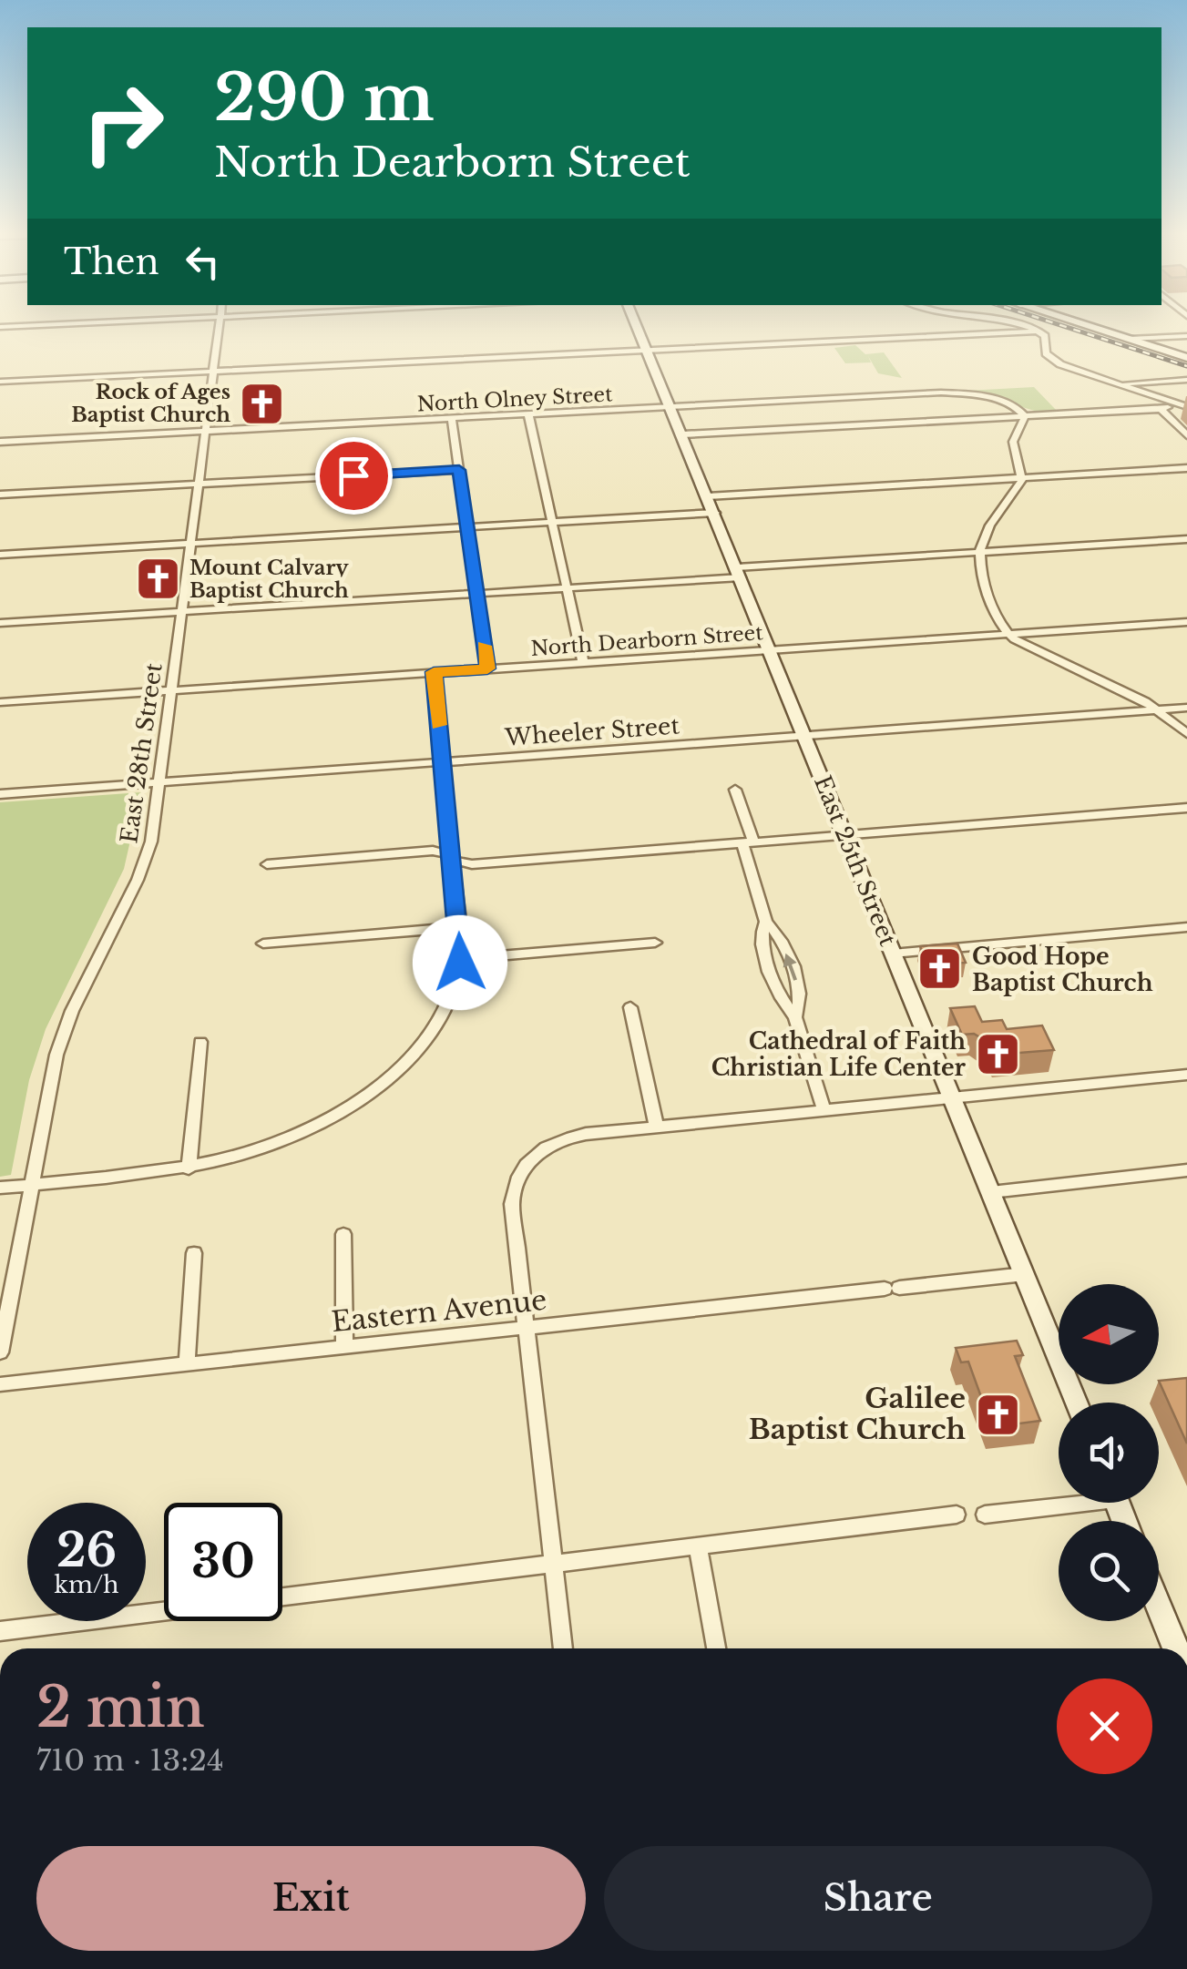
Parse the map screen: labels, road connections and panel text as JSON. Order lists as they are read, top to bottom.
{
  "streets": {
    "street": [
      "North Olney Street",
      "North Dearborn Street",
      "Wheeler Street",
      "East 28th Street",
      "East 25th Street",
      "Eastern Avenue"
    ]
  },
  "crossings": [
    ["North Olney Street", "East 28th Street"],
    ["North Olney Street", "East 25th Street"],
    ["North Dearborn Street", "East 28th Street"],
    ["North Dearborn Street", "East 25th Street"],
    ["Wheeler Street", "East 28th Street"],
    ["Wheeler Street", "East 25th Street"],
    ["East 25th Street", "Eastern Avenue"]
  ],
  "places": {
    "church": [
      "Rock of Ages Baptist Church",
      "Mount Calvary Baptist Church",
      "Good Hope Baptist Church",
      "Cathedral of Faith Christian Life Center",
      "Galilee Baptist Church"
    ]
  },
  "north": "left",
  "page": {
    "turn": ["290 m", "North Dearborn Street"],
    "then": "Then",
    "speed": "26 km/h",
    "limit": "30",
    "heading": ["2 min", "710 m · 13:24"],
    "buttons": ["Exit", "Share"]
  }
}
